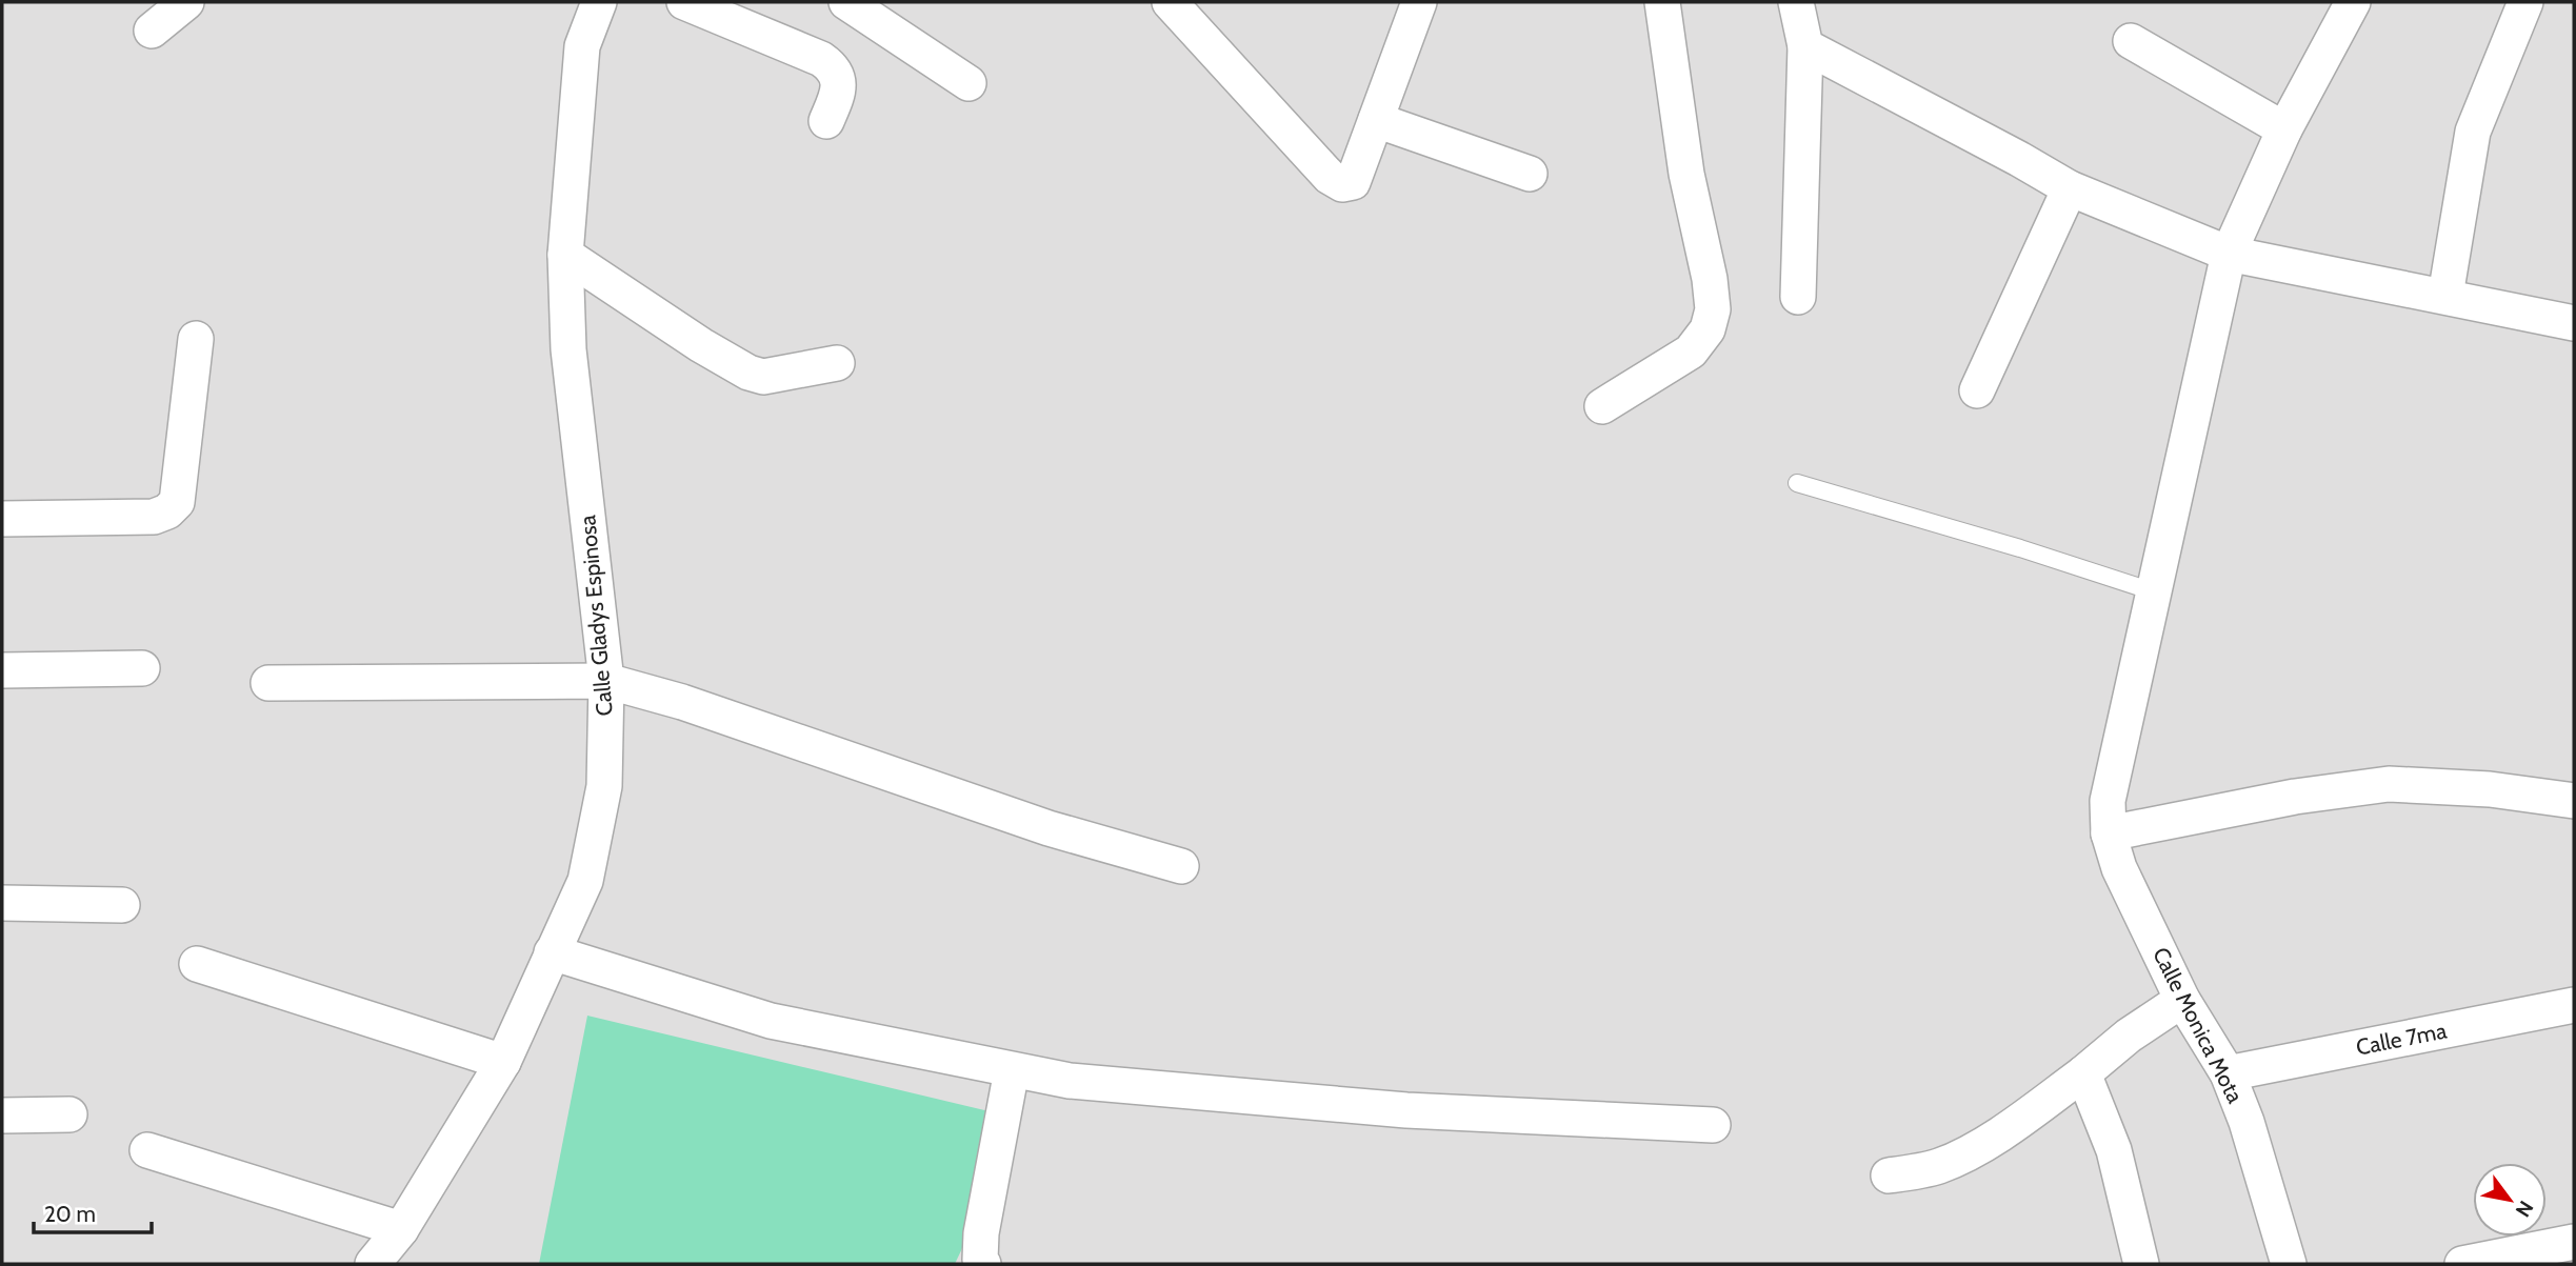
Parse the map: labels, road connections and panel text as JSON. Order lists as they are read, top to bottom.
{
  "streets": {
    "street": ["Calle Gladys Espinosa", "Calle Monica Mota", "Calle 7ma"]
  },
  "crossings": [
    ["Calle Monica Mota", "Calle 7ma"]
  ],
  "scale_bar": "20 m",
  "north": "bottom right"
}
